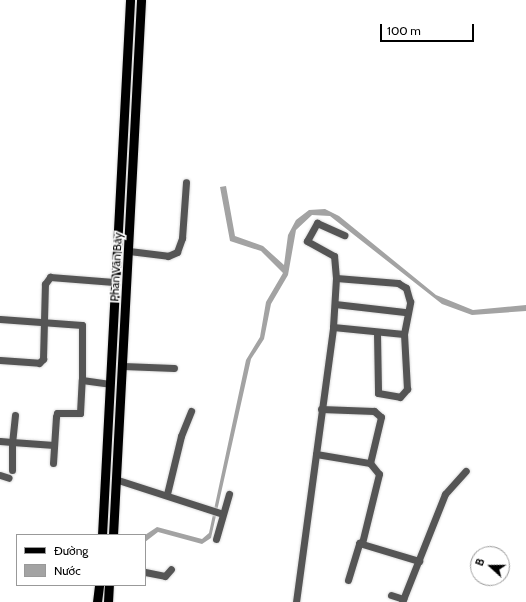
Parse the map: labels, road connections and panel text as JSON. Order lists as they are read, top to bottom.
{
  "streets": {
    "main road": ["Phan Văn Bảy"]
  },
  "legend": ["Đường", "Nước"],
  "scale_bar": "100 m",
  "north": "left"
}
